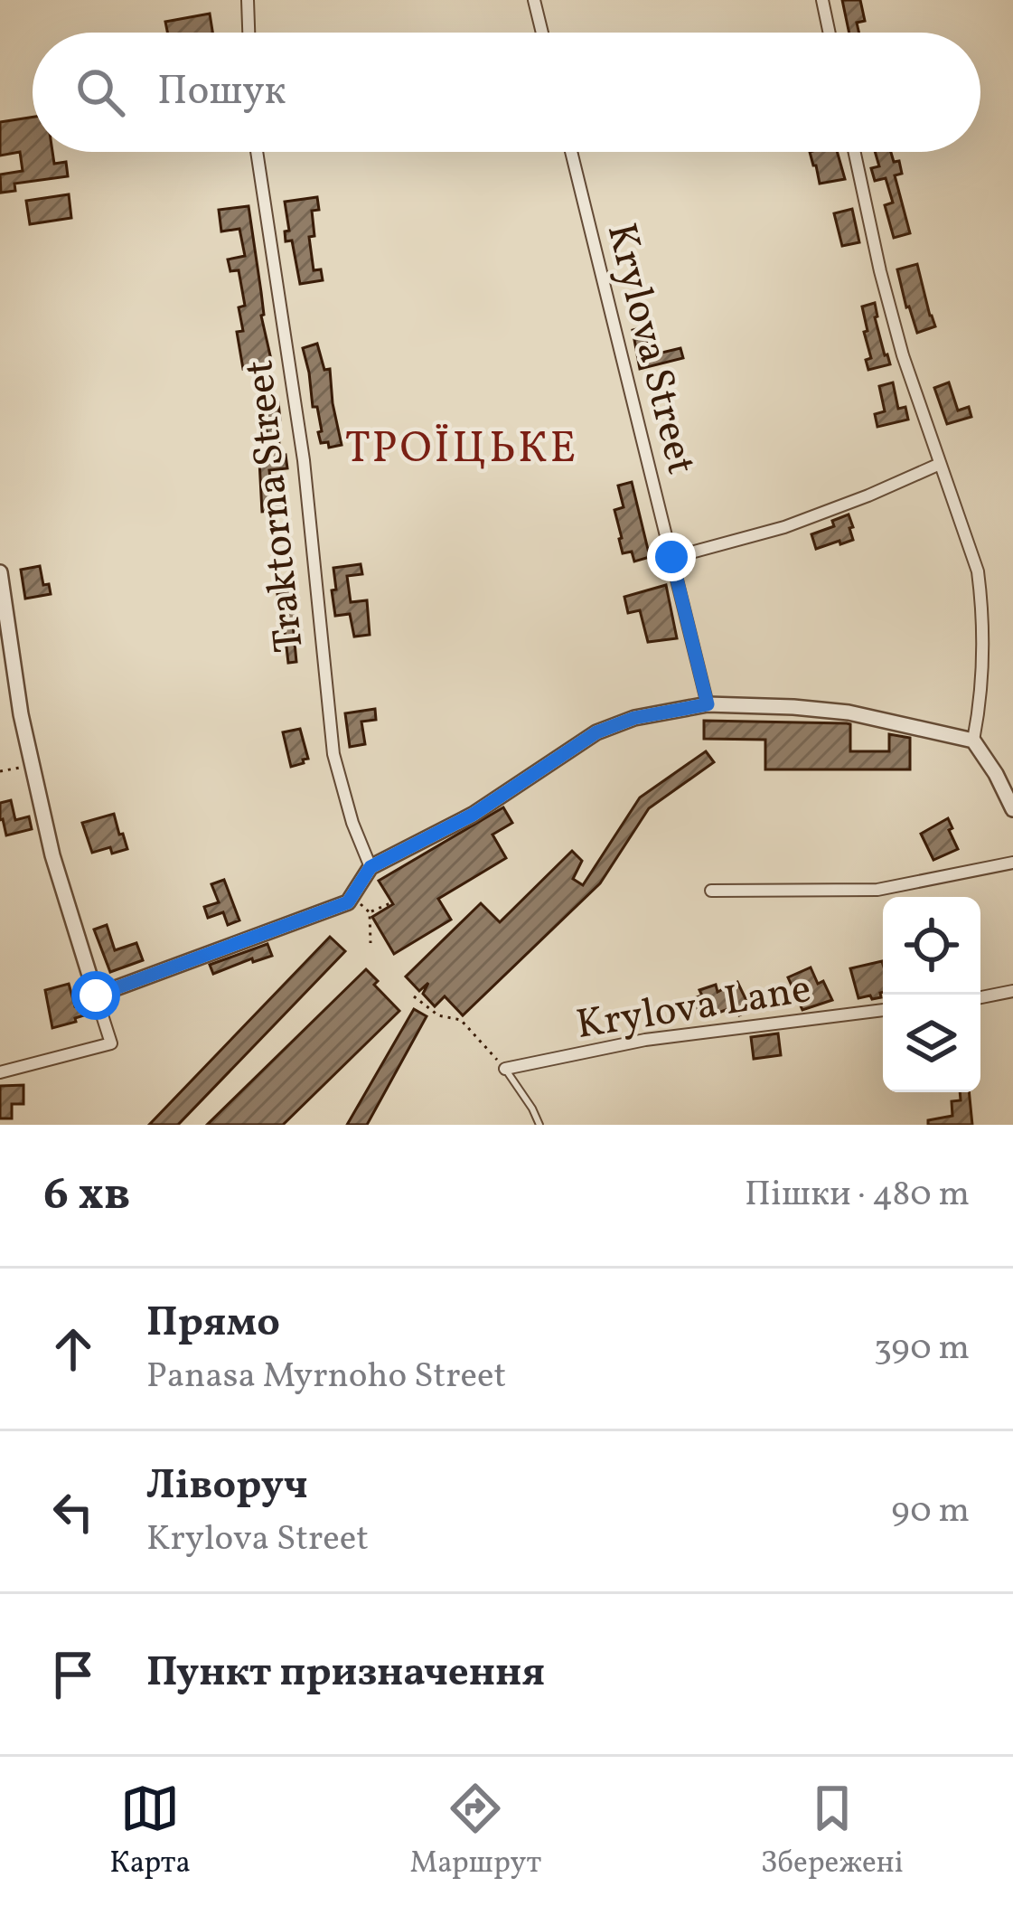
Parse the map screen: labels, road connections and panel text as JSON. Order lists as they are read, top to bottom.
{
  "streets": {
    "street": ["Krylova Street", "Traktorna Street", "Krylova Lane"]
  },
  "districts": ["ТРОЇЦЬКЕ"],
  "page": {
    "search": "Пошук",
    "heading": ["6 хв", "Пішки · 480 m"],
    "list": [
      ["Прямо", "Panasa Myrnoho Street", "390 m"],
      ["Ліворуч", "Krylova Street", "90 m"],
      "Пункт призначення"
    ],
    "nav": ["Карта", "Маршрут", "Збережені"]
  }
}
